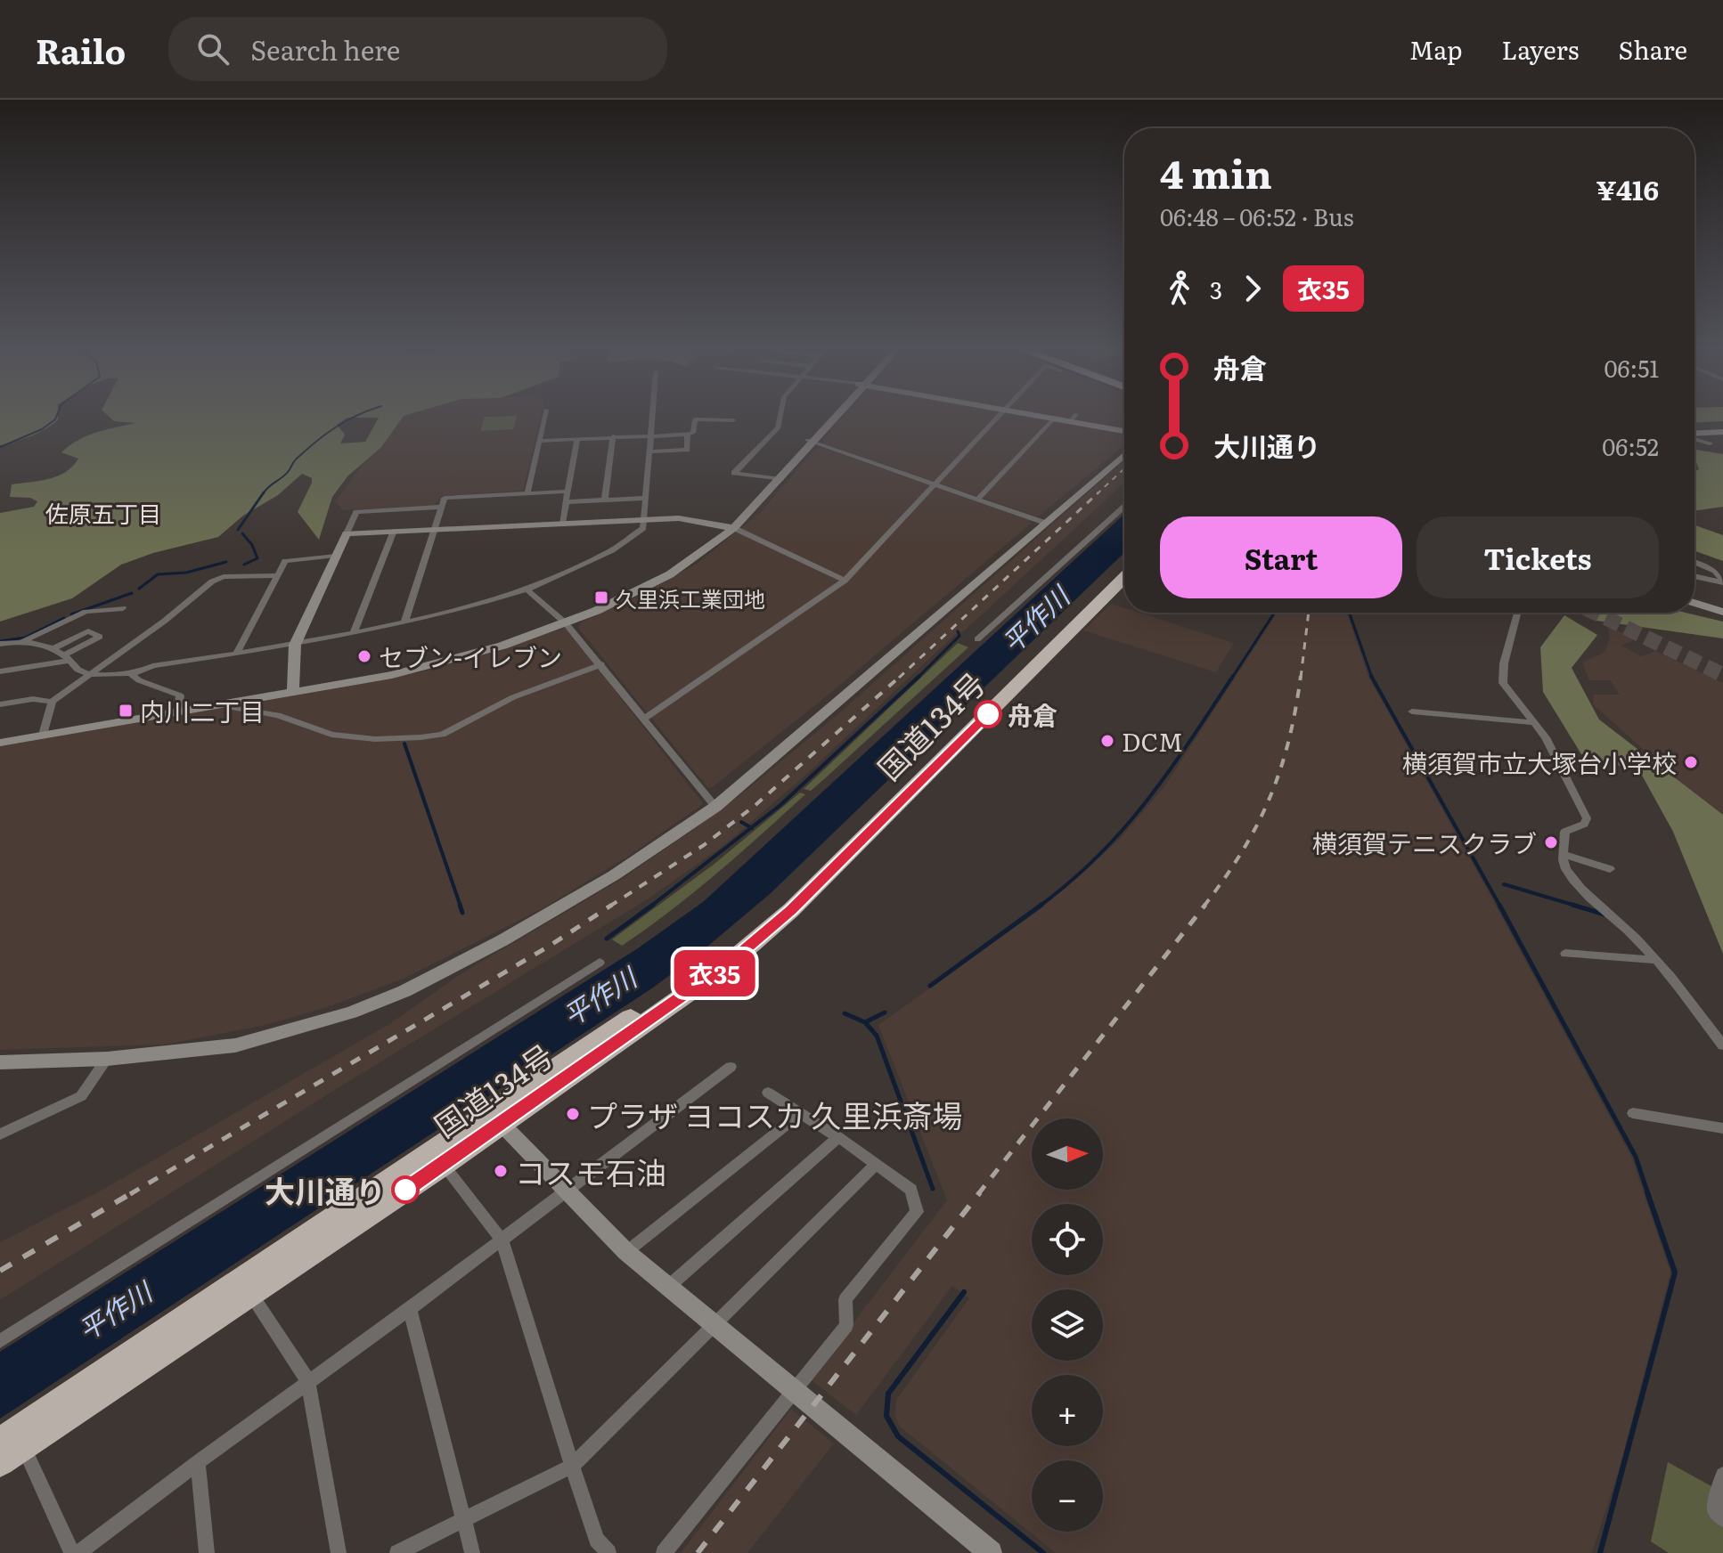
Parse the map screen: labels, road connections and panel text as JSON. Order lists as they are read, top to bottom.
{
  "streets": {
    "highway": ["国道134号"]
  },
  "districts": ["佐原五丁目"],
  "water": ["平作川"],
  "places": {
    "transit": ["久里浜工業団地", "内川二丁目"],
    "other": [
      "セブン-イレブン",
      "舟倉",
      "DCM",
      "横須賀市立大塚台小学校",
      "横須賀テニスクラブ",
      "プラザ ヨコスカ 久里浜斎場",
      "コスモ石油",
      "大川通り"
    ]
  },
  "lines": ["bus line 衣35"],
  "north": "right",
  "page": {
    "header": "Railo",
    "search": "Search here",
    "nav": ["Map", "Layers", "Share"],
    "on_map": "衣35",
    "heading": ["4 min", "06:48 – 06:52 · Bus", "¥416"],
    "legs": ["3", "衣35"],
    "list": [
      {
        "name": "舟倉",
        "value": "06:51"
      },
      {
        "name": "大川通り",
        "value": "06:52"
      }
    ],
    "buttons": ["Start", "Tickets"],
    "map_buttons": ["+", "−"]
  }
}
